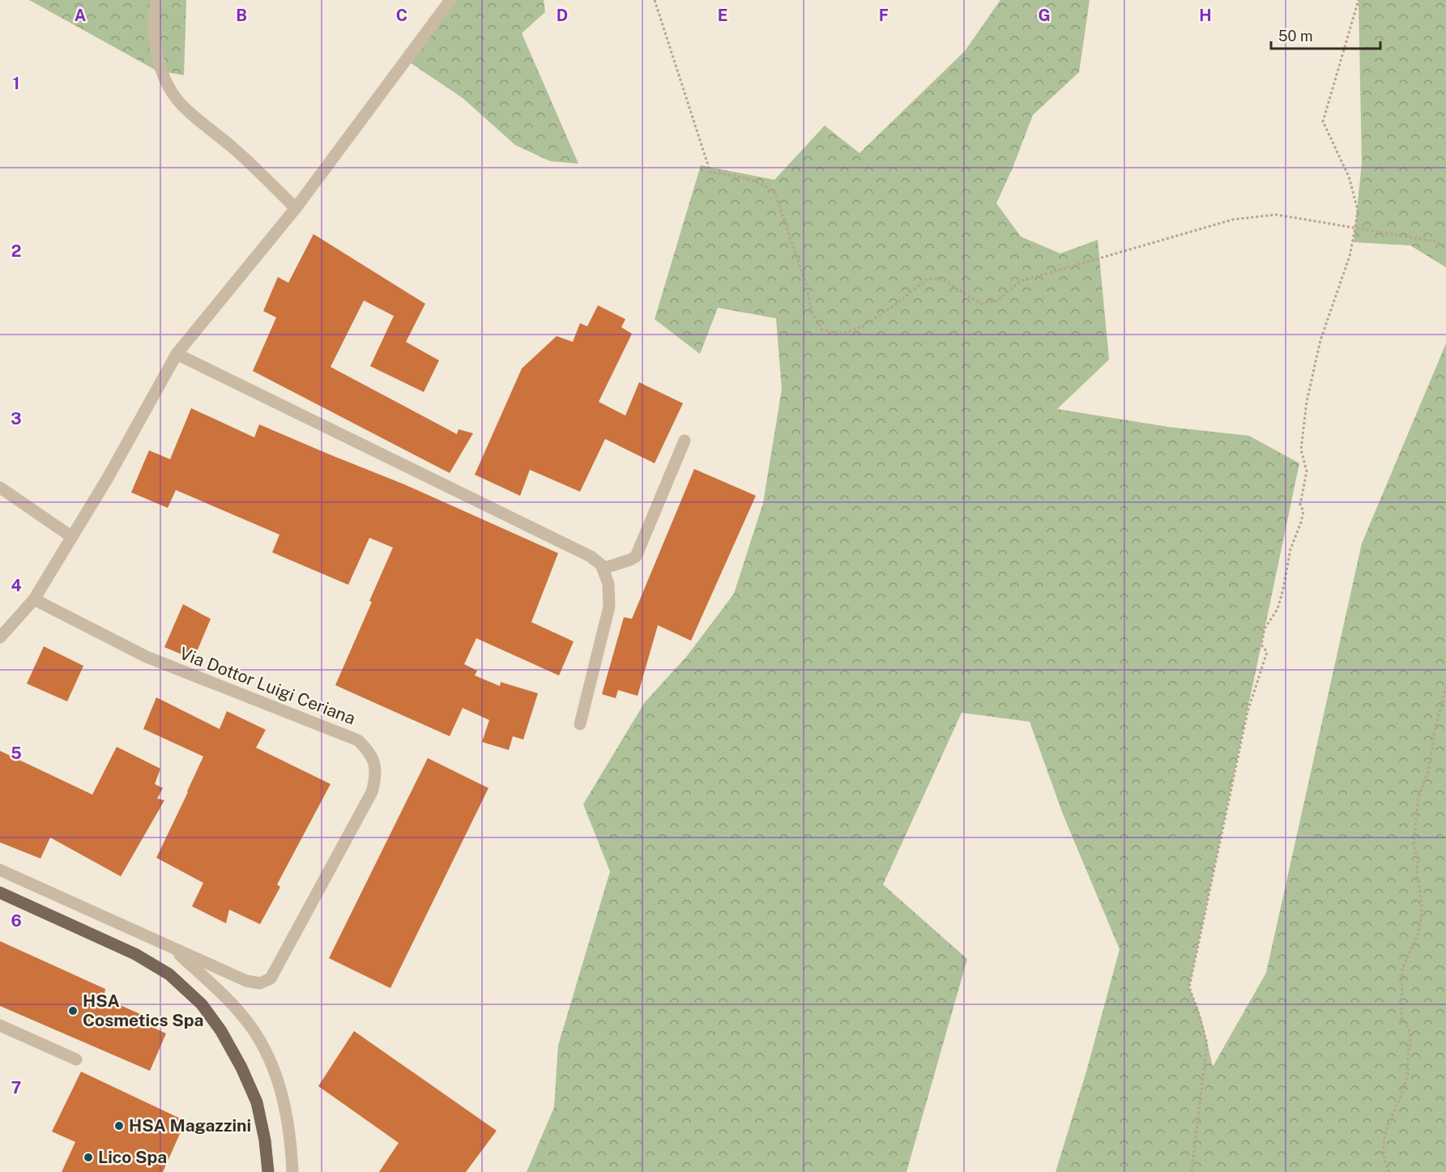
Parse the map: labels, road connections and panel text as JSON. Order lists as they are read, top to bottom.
{
  "streets": {
    "street": ["Via Dottor Luigi Ceriana"]
  },
  "places": ["HSA Cosmetics Spa", "HSA Magazzini", "Lico Spa"],
  "scale_bar": "50 m",
  "grid": {
    "columns": [
      "A",
      "B",
      "C",
      "D",
      "E",
      "F",
      "G",
      "H"
    ],
    "rows": [
      "1",
      "2",
      "3",
      "4",
      "5",
      "6",
      "7"
    ]
  }
}
